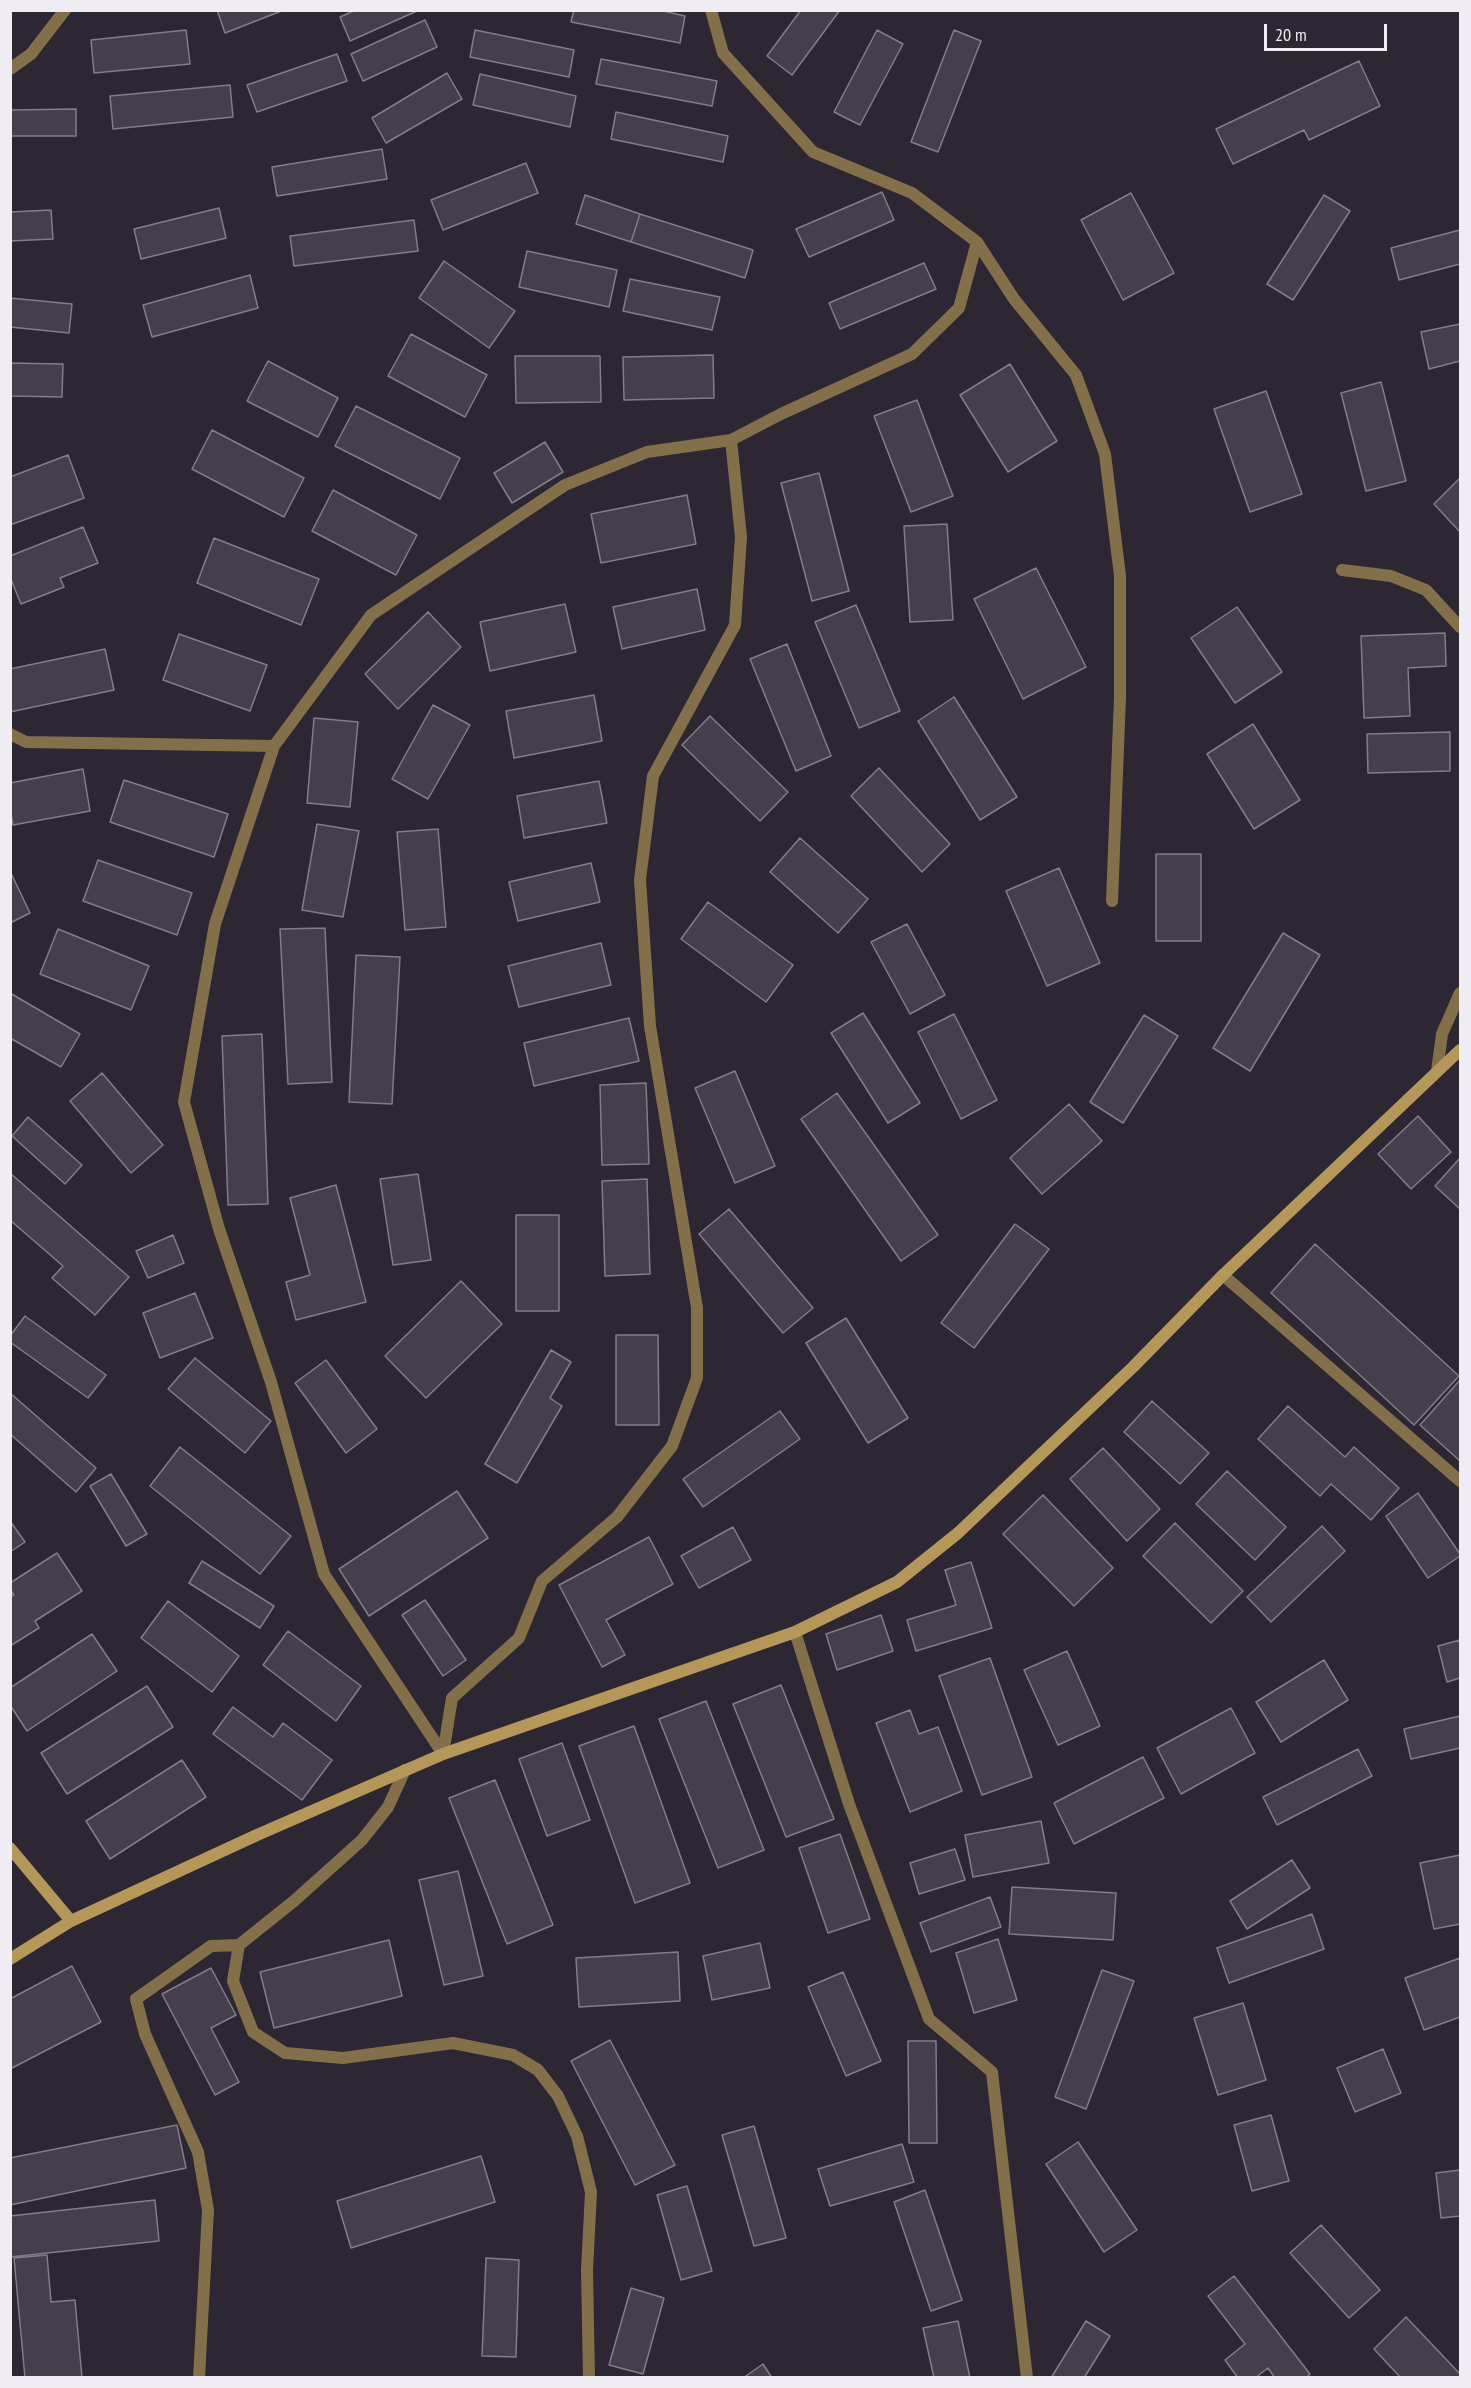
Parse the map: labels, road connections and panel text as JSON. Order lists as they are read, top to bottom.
{
  "scale_bar": "20 m"
}
